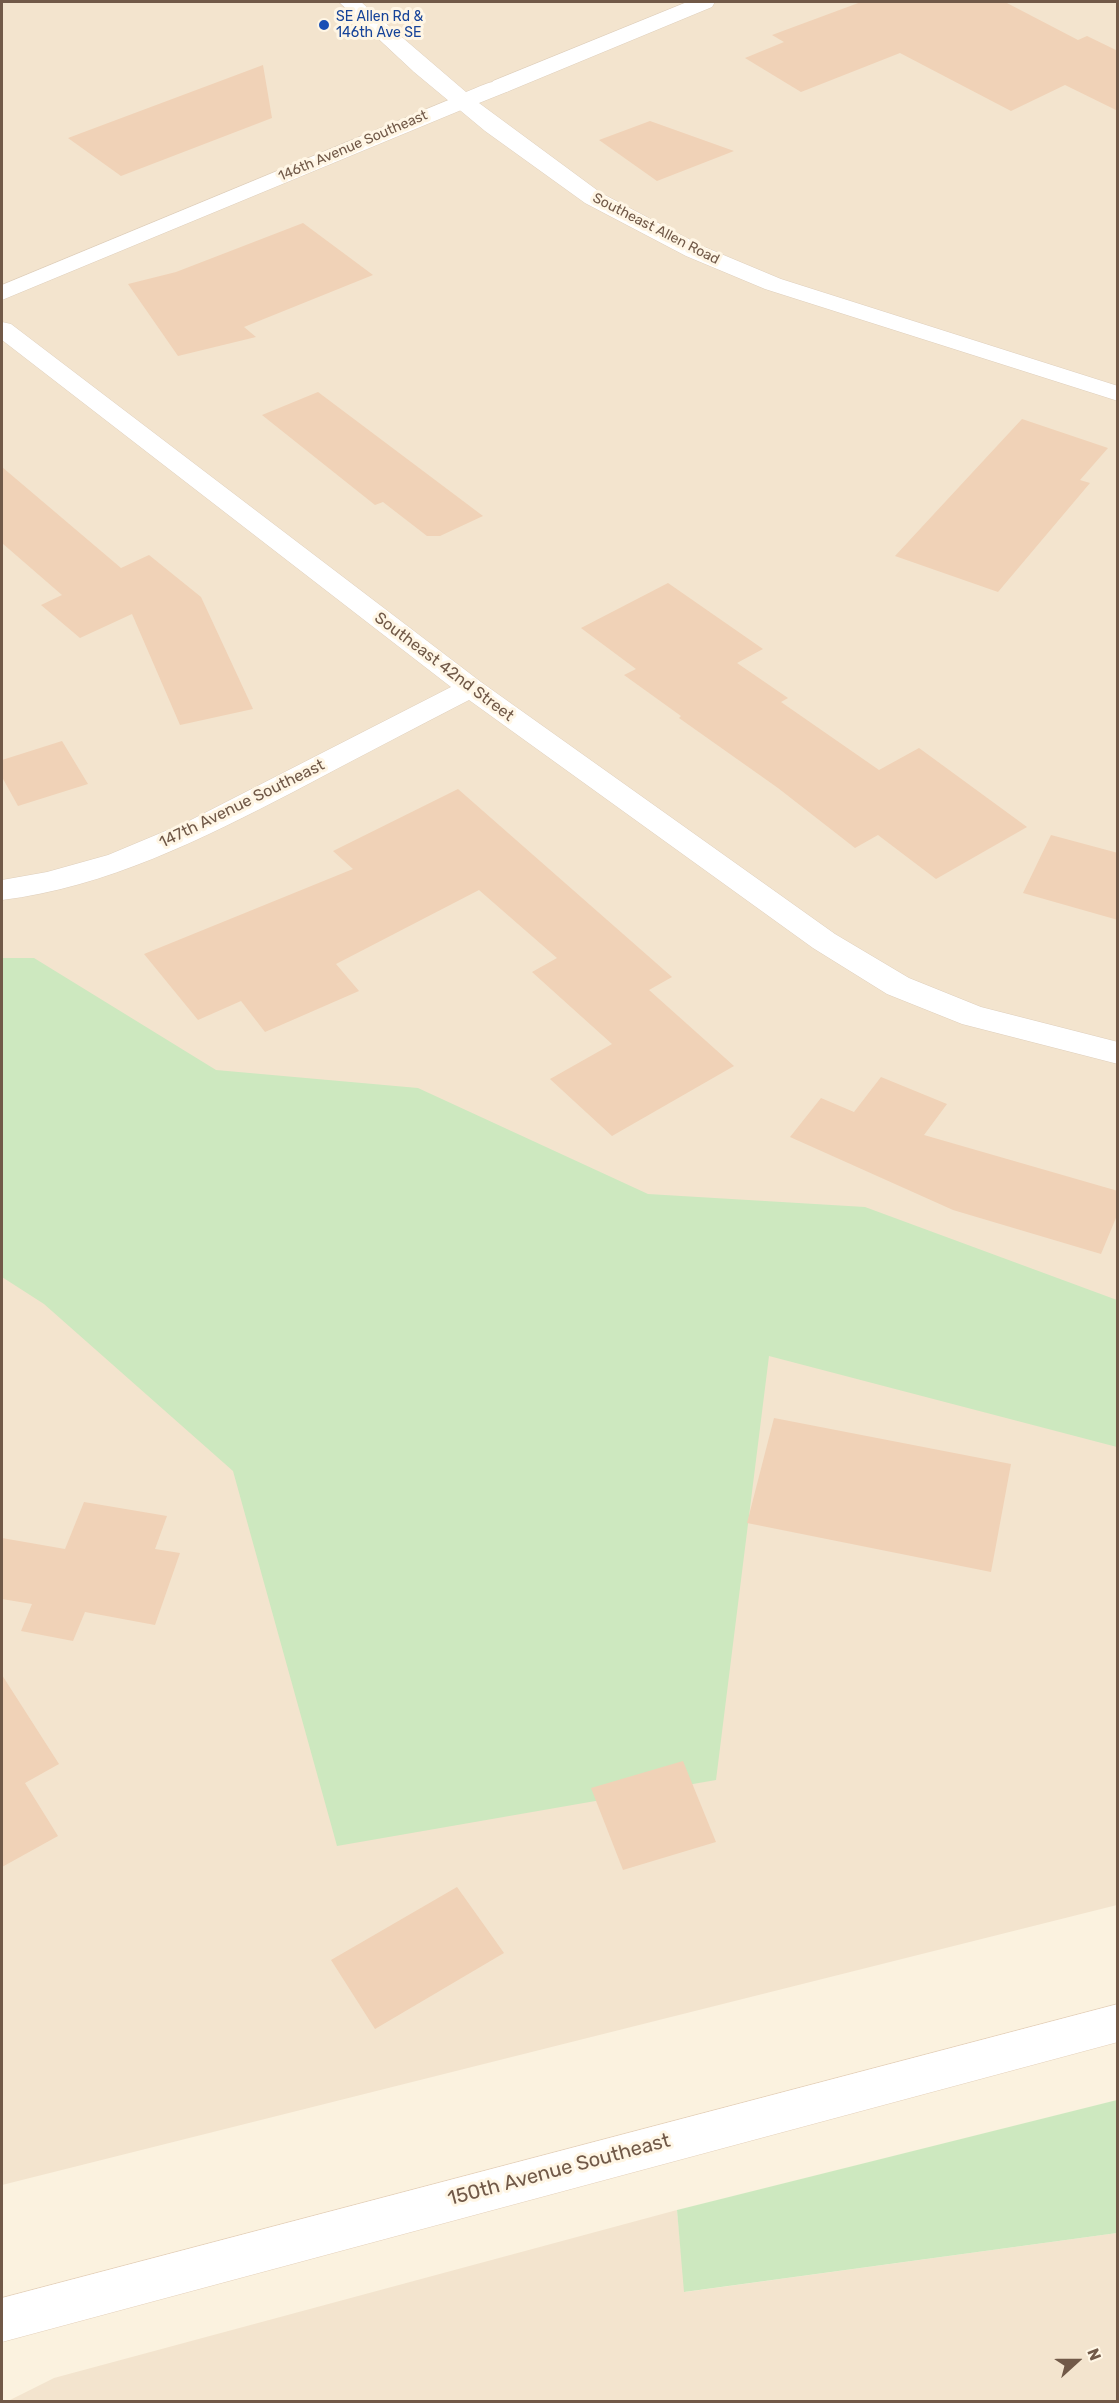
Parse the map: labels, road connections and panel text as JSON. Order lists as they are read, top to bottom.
{
  "streets": {
    "street": [
      "146th Avenue Southeast",
      "Southeast Allen Road",
      "Southeast 42nd Street",
      "147th Avenue Southeast",
      "150th Avenue Southeast"
    ]
  },
  "crossings": [
    ["146th Avenue Southeast", "Southeast Allen Road"],
    ["Southeast 42nd Street", "147th Avenue Southeast"]
  ],
  "places": ["SE Allen Rd & 146th Ave SE"],
  "north": "right"
}
